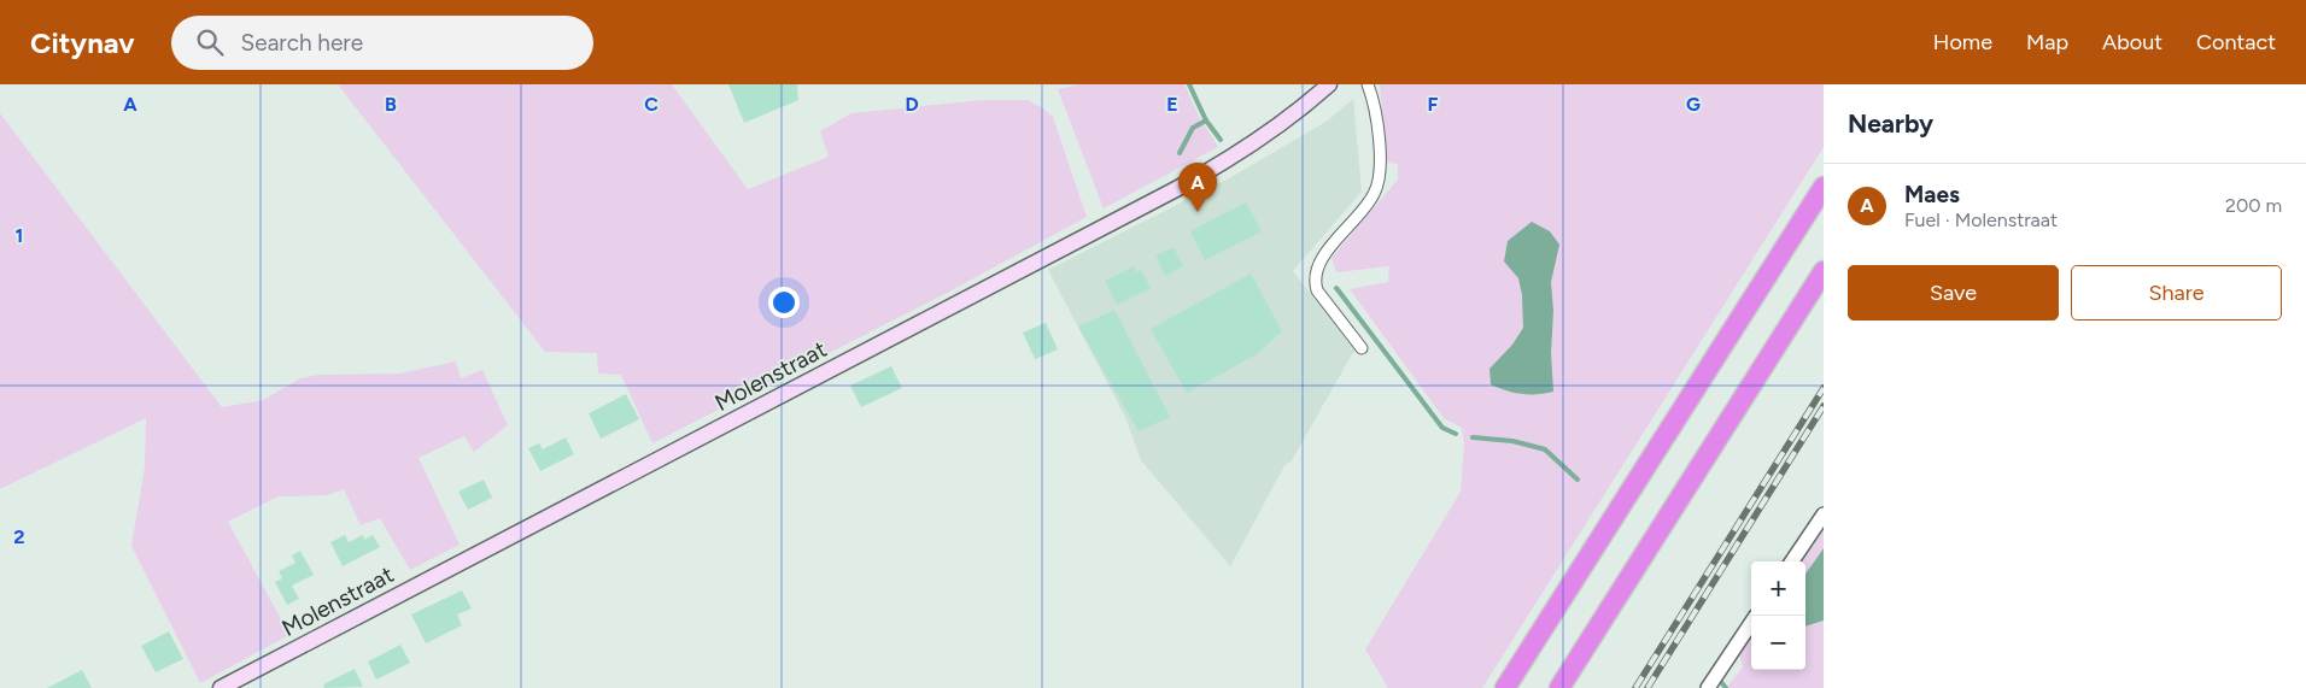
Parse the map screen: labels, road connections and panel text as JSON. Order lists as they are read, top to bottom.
{
  "streets": {
    "main road": ["Molenstraat"]
  },
  "page": {
    "header": "Citynav",
    "search": "Search here",
    "nav": [
      "Home",
      "Map",
      "About",
      "Contact"
    ],
    "heading": "Nearby",
    "pins": "A",
    "list": [
      {
        "mark": "A",
        "name": "Maes",
        "note": "Fuel · Molenstraat",
        "value": "200 m"
      }
    ],
    "buttons": ["Save", "Share"],
    "map_buttons": ["+", "−"]
  },
  "grid": {
    "columns": [
      "A",
      "B",
      "C",
      "D",
      "E",
      "F",
      "G"
    ],
    "rows": ["1", "2"]
  }
}
